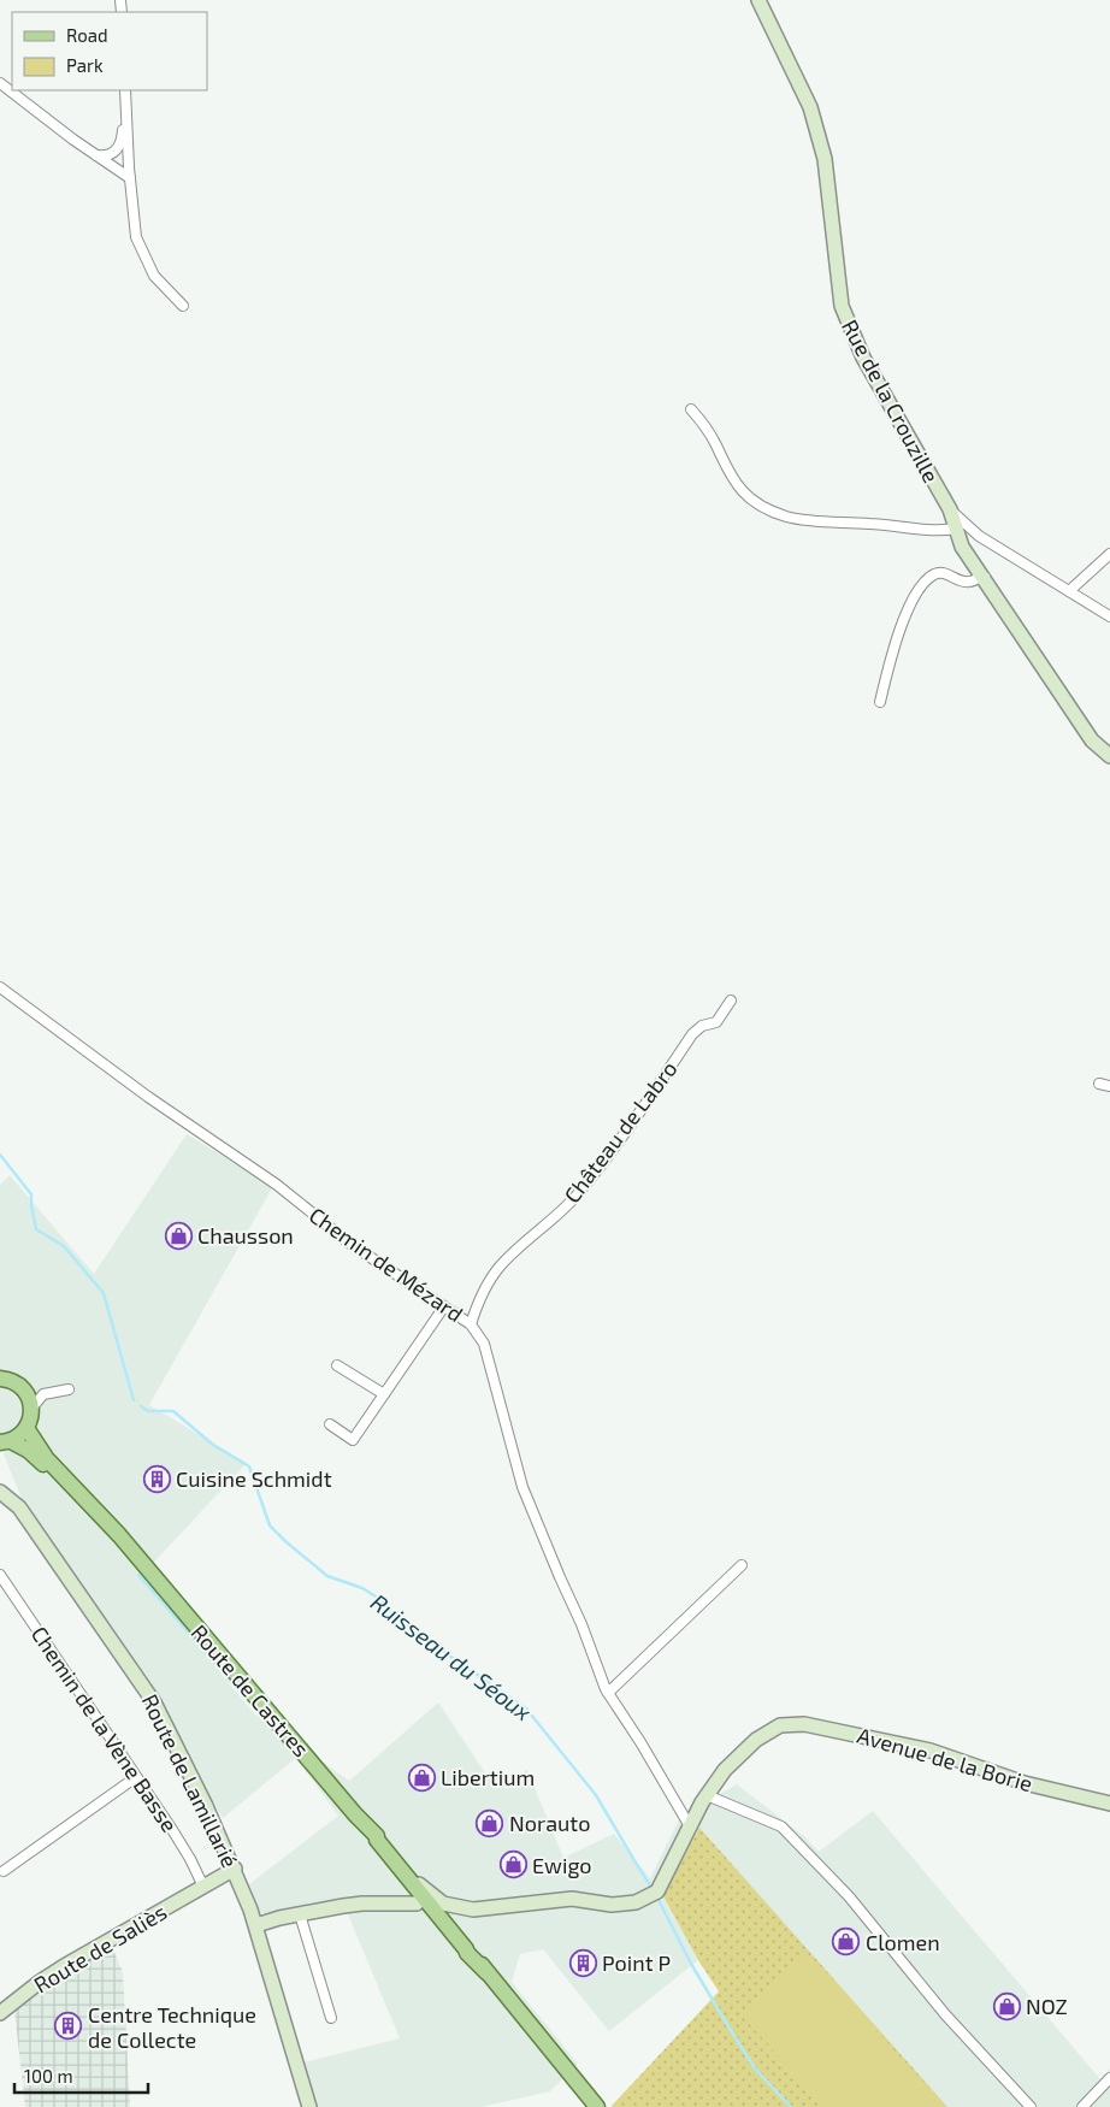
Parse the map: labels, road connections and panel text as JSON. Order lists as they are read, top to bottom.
{
  "streets": {
    "main road": ["Route de Castres"],
    "street": [
      "Rue de la Crouzille",
      "Château de Labro",
      "Chemin de Mézard",
      "Chemin de la Vène Basse",
      "Avenue de la Borie",
      "Route de Lamillarié",
      "Route de Saliès"
    ]
  },
  "crossings": [
    ["Château de Labro", "Chemin de Mézard"],
    ["Chemin de Mézard", "Avenue de la Borie"],
    ["Route de Castres", "Avenue de la Borie"],
    ["Chemin de la Vène Basse", "Route de Saliès"],
    ["Route de Lamillarié", "Route de Saliès"]
  ],
  "water": ["Ruisseau du Séoux"],
  "places": {
    "shop": [
      "Chausson",
      "Libertium",
      "Norauto",
      "Ewigo",
      "Clomen",
      "NOZ"
    ],
    "building": ["Cuisine Schmidt", "Point P", "Centre Technique de Collecte"]
  },
  "legend": ["Road", "Park"],
  "scale_bar": "100 m"
}
